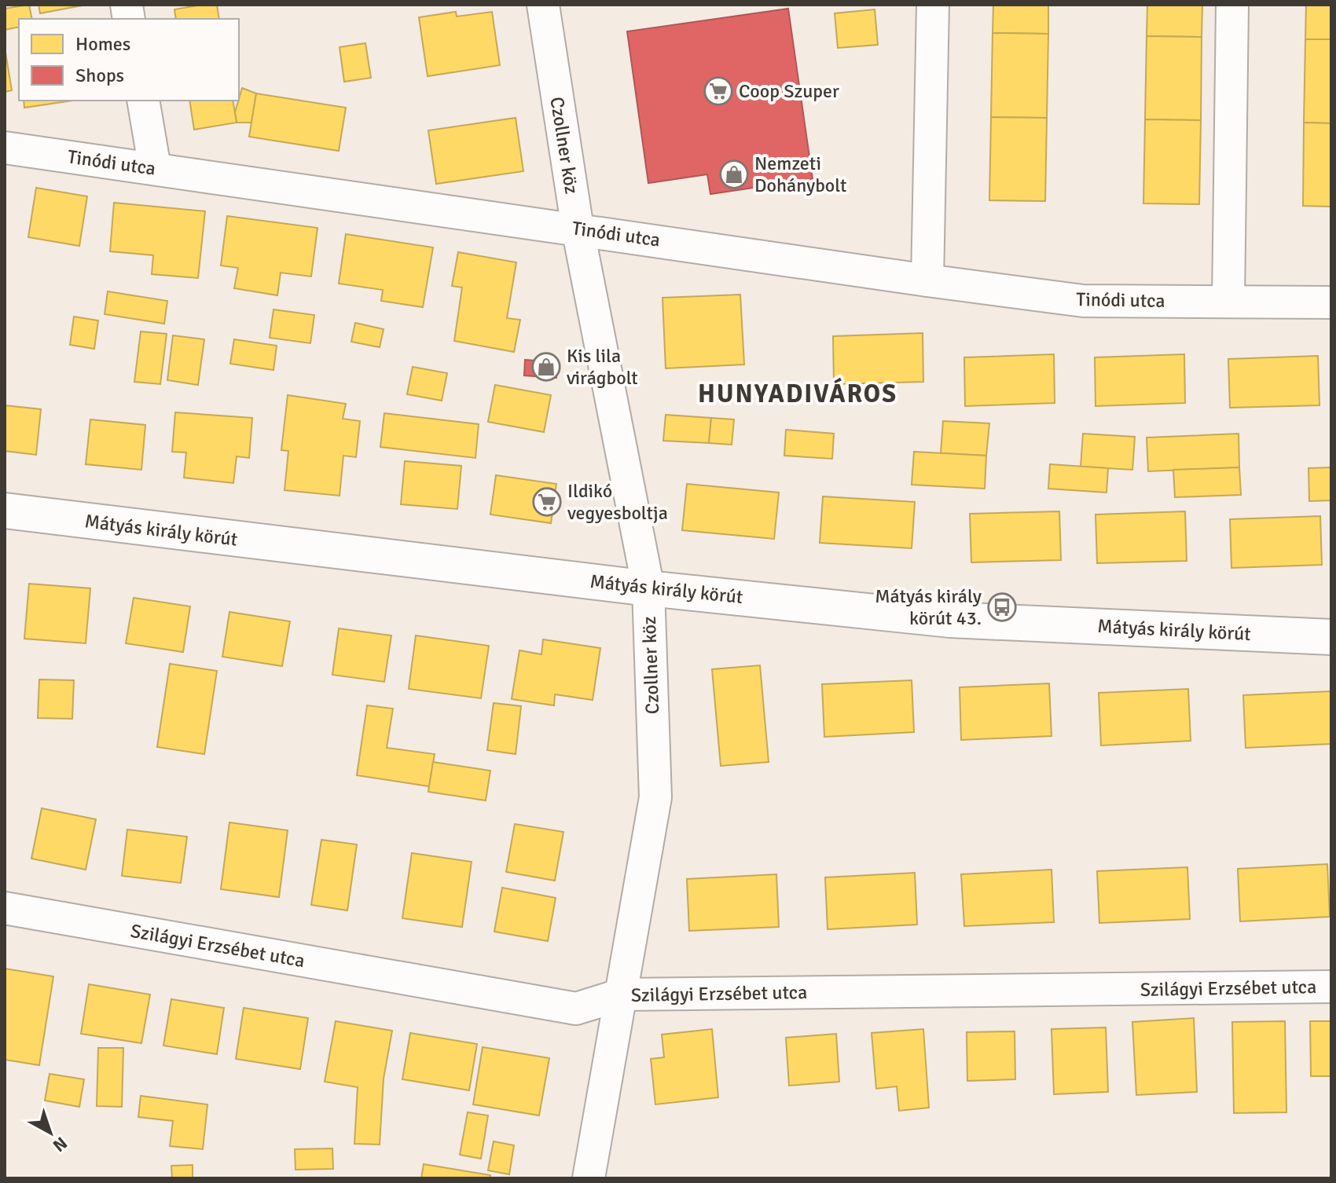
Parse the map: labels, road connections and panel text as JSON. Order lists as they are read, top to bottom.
{
  "streets": {
    "street": [
      "Czollner köz",
      "Tinódi utca",
      "Mátyás király körút",
      "Szilágyi Erzsébet utca"
    ]
  },
  "crossings": [
    ["Czollner köz", "Tinódi utca"],
    ["Czollner köz", "Mátyás király körút"],
    ["Czollner köz", "Szilágyi Erzsébet utca"]
  ],
  "districts": ["HUNYADIVÁROS"],
  "places": {
    "supermarket": ["Coop Szuper", "Ildikó vegyesboltja"],
    "shop": ["Nemzeti Dohánybolt", "Kis lila virágbolt"],
    "bus stop": ["Mátyás király körút 43."]
  },
  "legend": ["Homes", "Shops"],
  "north": "bottom right"
}
